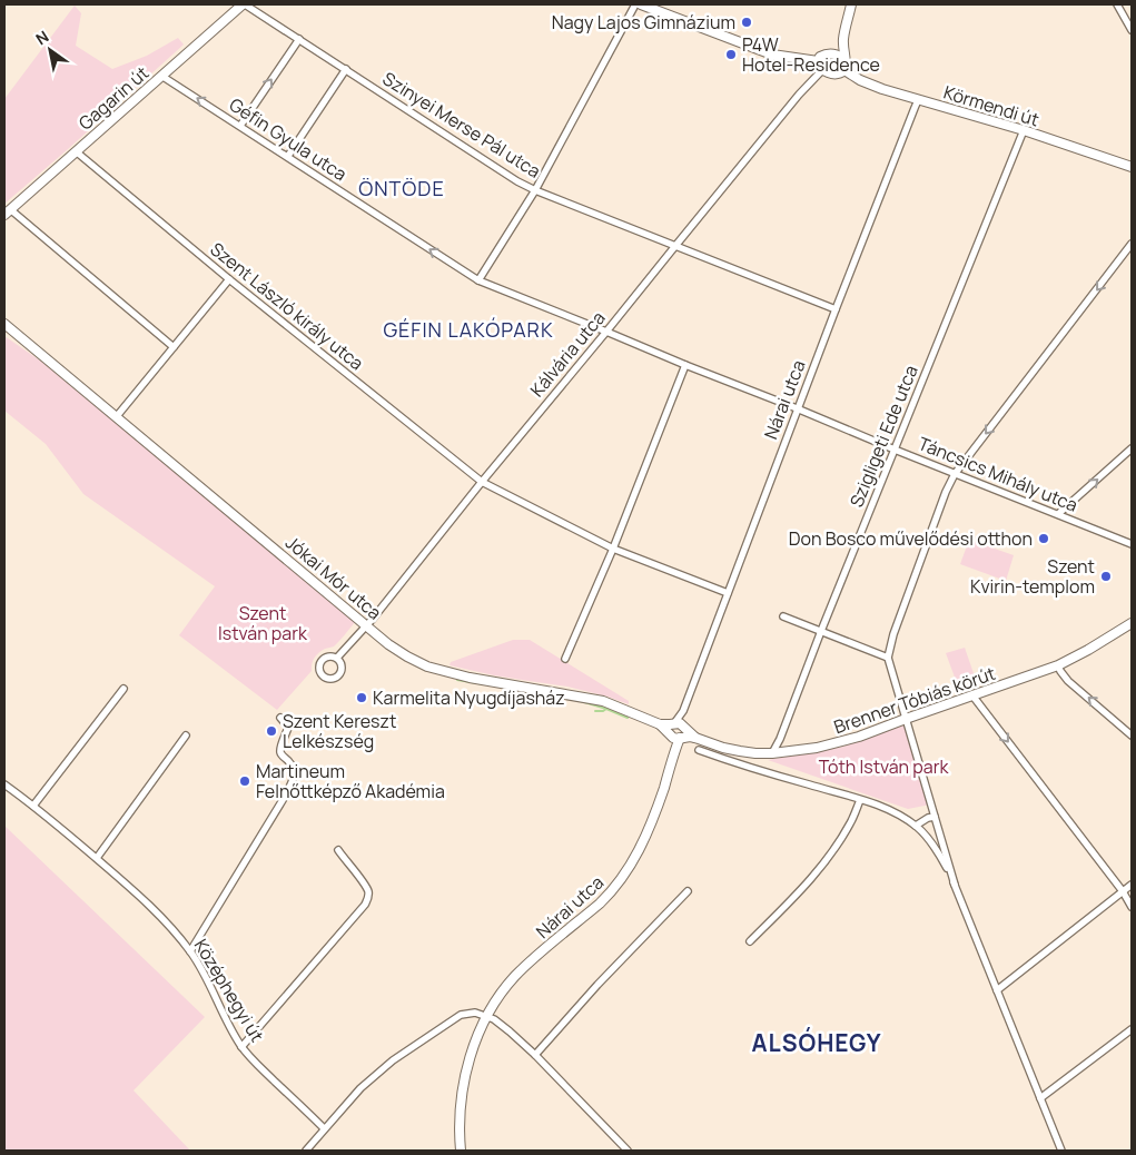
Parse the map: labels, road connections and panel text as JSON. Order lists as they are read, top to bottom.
{
  "streets": {
    "street": [
      "Gagarin út",
      "Körmendi út",
      "Szinyei Merse Pál utca",
      "Géfin Gyula utca",
      "Szent László király utca",
      "Kálvária utca",
      "Nárai utca",
      "Szigligeti Ede utca",
      "Táncsics Mihály utca",
      "Jókai Mór utca",
      "Brenner Tóbiás körút",
      "Középhegyi út"
    ]
  },
  "crossings": [
    ["Gagarin út", "Szinyei Merse Pál utca"],
    ["Gagarin út", "Géfin Gyula utca"],
    ["Gagarin út", "Szent László király utca"],
    ["Körmendi út", "Kálvária utca"],
    ["Körmendi út", "Nárai utca"],
    ["Körmendi út", "Szigligeti Ede utca"],
    ["Szinyei Merse Pál utca", "Kálvária utca"],
    ["Szinyei Merse Pál utca", "Nárai utca"],
    ["Géfin Gyula utca", "Kálvária utca"],
    ["Géfin Gyula utca", "Táncsics Mihály utca"],
    ["Szent László király utca", "Kálvária utca"],
    ["Szent László király utca", "Nárai utca"],
    ["Kálvária utca", "Táncsics Mihály utca"],
    ["Kálvária utca", "Jókai Mór utca"],
    ["Nárai utca", "Táncsics Mihály utca"],
    ["Nárai utca", "Jókai Mór utca"],
    ["Nárai utca", "Brenner Tóbiás körút"],
    ["Szigligeti Ede utca", "Táncsics Mihály utca"],
    ["Szigligeti Ede utca", "Brenner Tóbiás körút"],
    ["Jókai Mór utca", "Brenner Tóbiás körút"]
  ],
  "one_way": ["Géfin Gyula utca"],
  "districts": ["ÖNTÖDE", "GÉFIN LAKÓPARK", "ALSÓHEGY"],
  "parks": ["Szent István park", "Tóth István park"],
  "places": [
    "Nagy Lajos Gimnázium",
    "P4W Hotel-Residence",
    "Don Bosco művelődési otthon",
    "Szent Kvirin-templom",
    "Karmelita Nyugdíjasház",
    "Szent Kereszt Lelkészség",
    "Martineum Felnőttképző Akadémia"
  ],
  "north": "top left"
}
